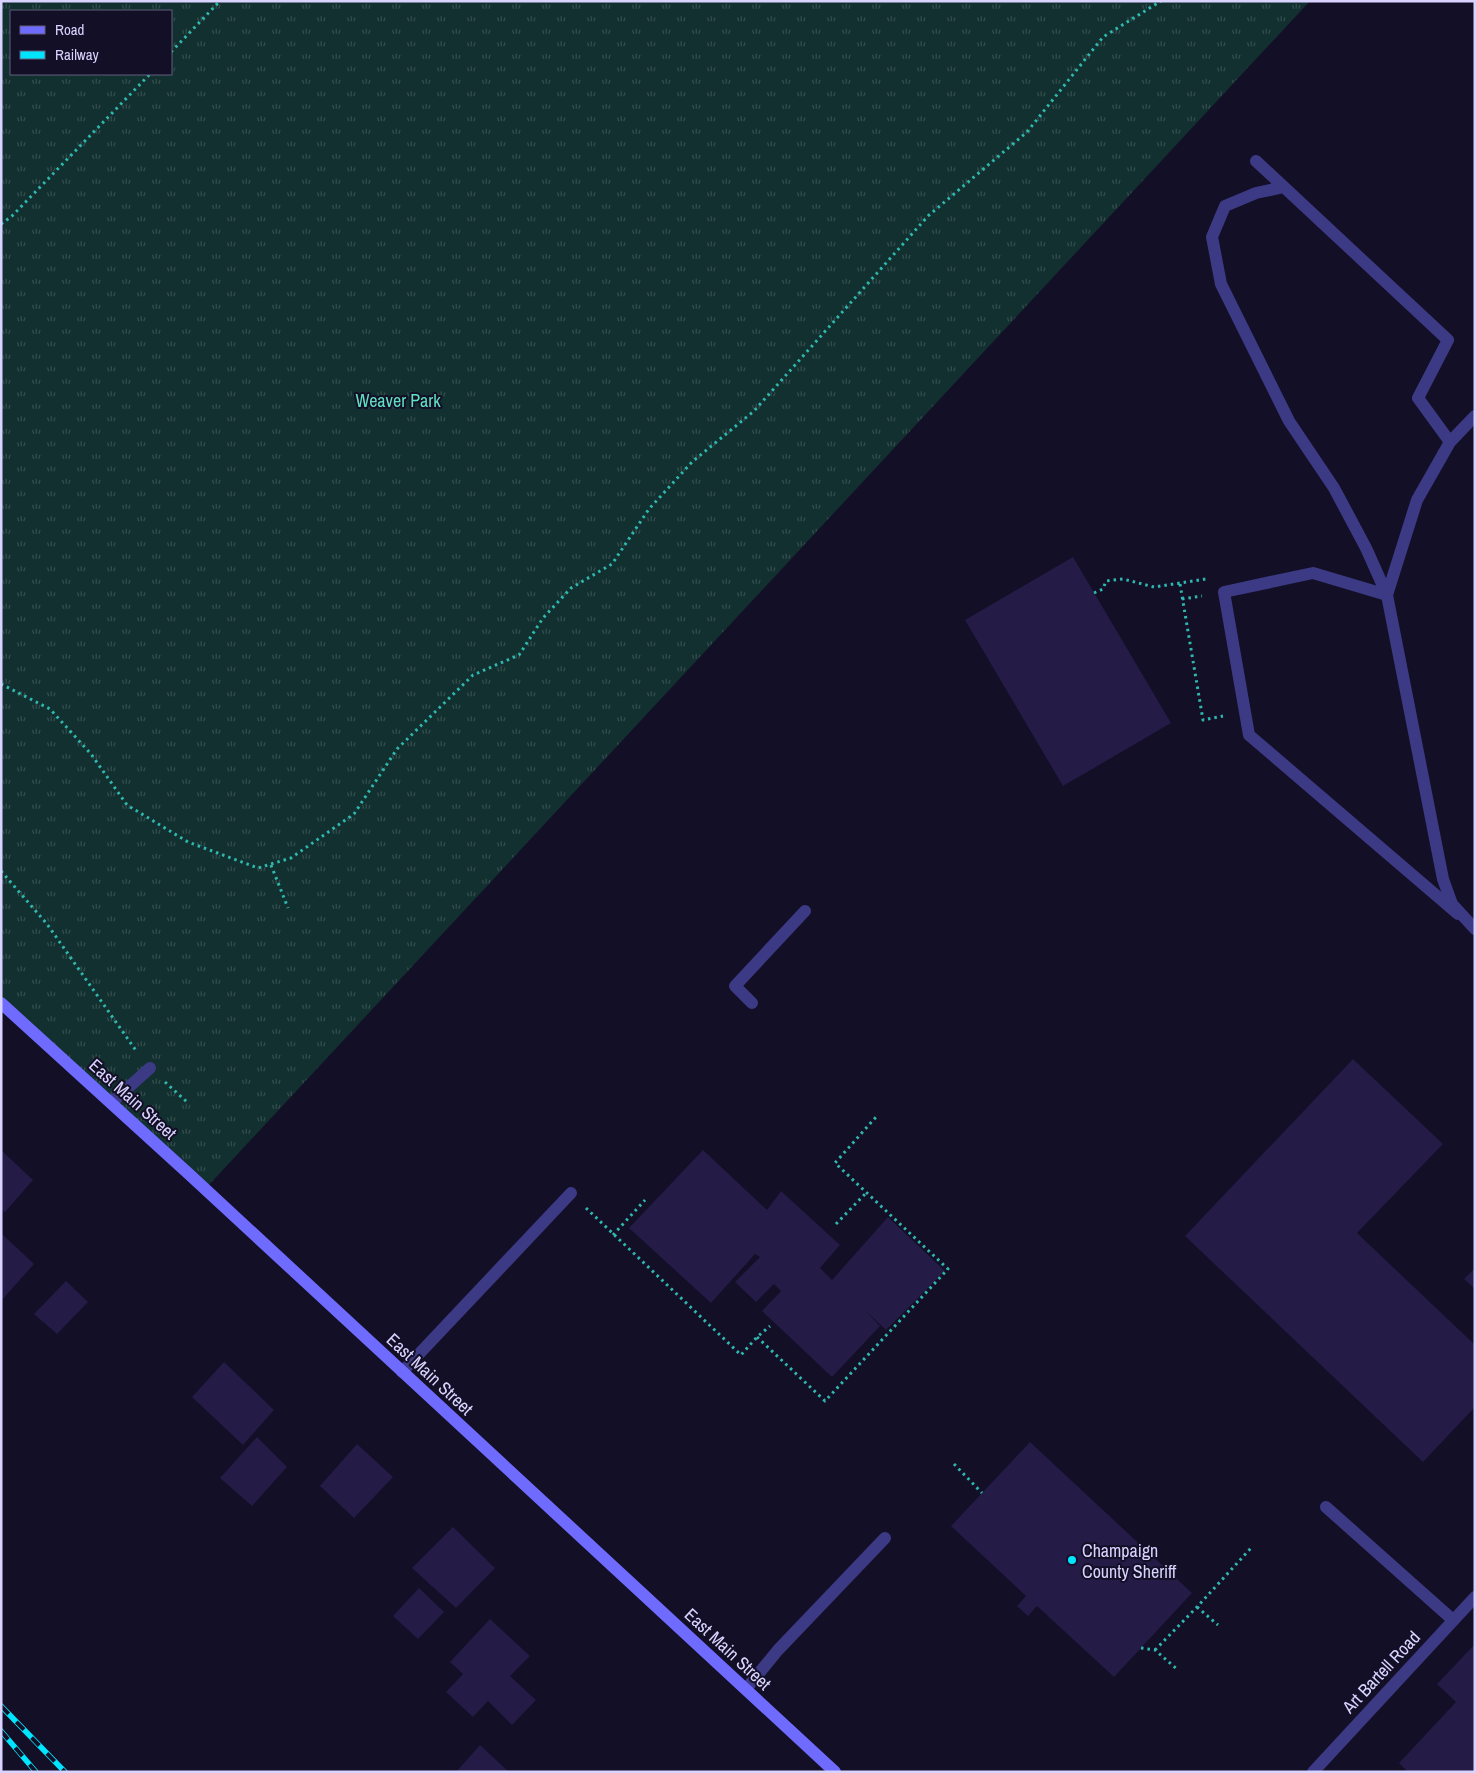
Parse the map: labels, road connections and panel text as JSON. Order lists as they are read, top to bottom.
{
  "streets": {
    "main road": ["East Main Street"],
    "street": ["Art Bartell Road"]
  },
  "parks": ["Weaver Park"],
  "places": ["Champaign County Sheriff"],
  "legend": ["Road", "Railway"]
}
